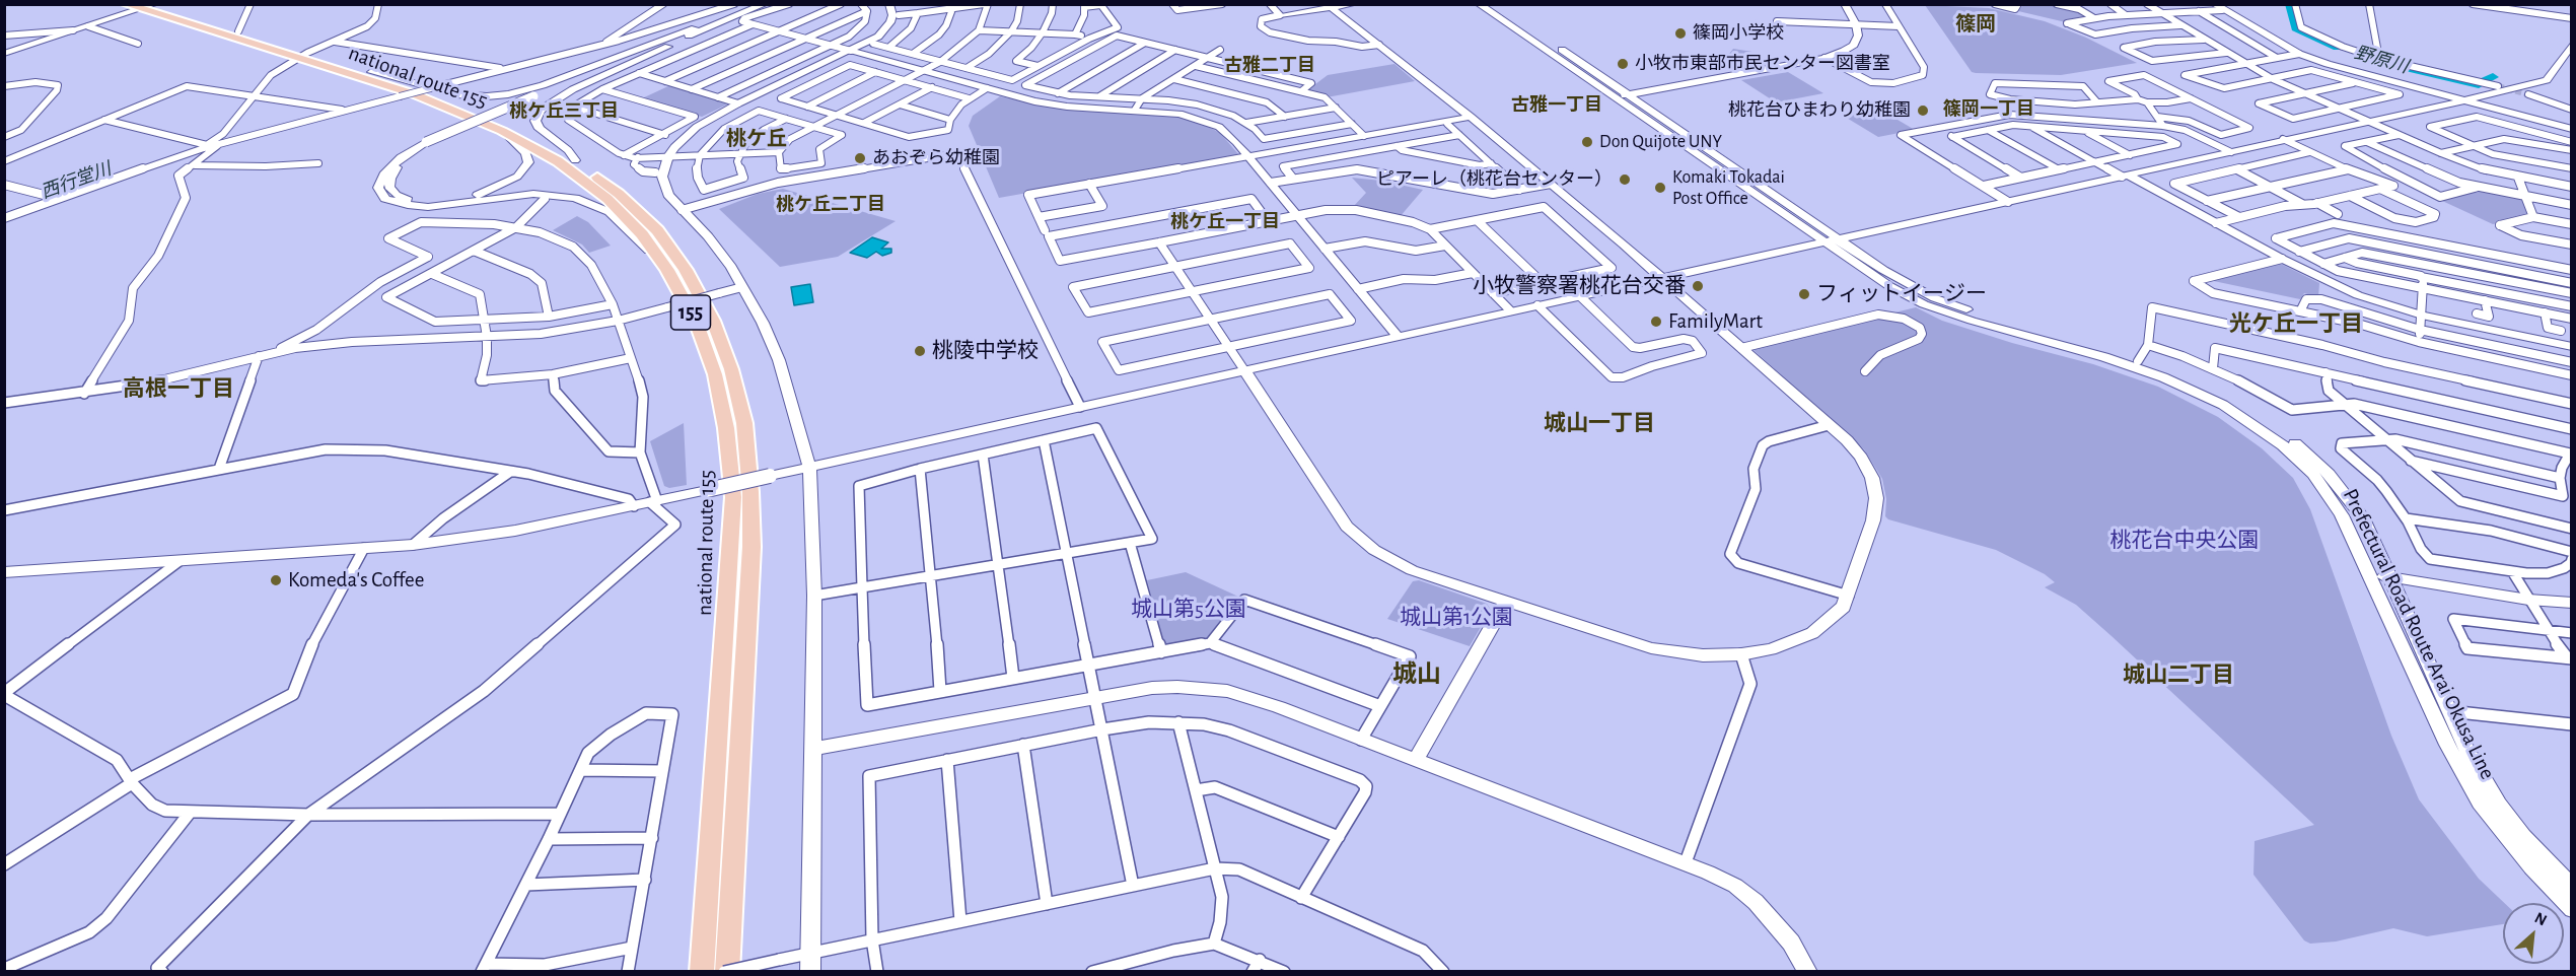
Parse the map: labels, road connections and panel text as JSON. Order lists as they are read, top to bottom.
{
  "streets": {
    "highway": ["national route 155", "155"],
    "street": ["Prefectural Road Route Arai Okusa Line"]
  },
  "districts": [
    "篠岡",
    "古雅二丁目",
    "古雅一丁目",
    "篠岡一丁目",
    "桃ケ丘三丁目",
    "桃ケ丘",
    "桃ケ丘二丁目",
    "桃ケ丘一丁目",
    "光ケ丘一丁目",
    "高根一丁目",
    "城山一丁目",
    "城山",
    "城山二丁目"
  ],
  "water": ["野原川", "西行堂川"],
  "parks": ["桃花台中央公園", "城山第5公園", "城山第1公園"],
  "places": [
    "篠岡小学校",
    "小牧市東部市民センター図書室",
    "桃花台ひまわり幼稚園",
    "Don Quijote UNY",
    "あおぞら幼稚園",
    "ピアーレ（桃花台センター）",
    "Komaki Tokadai Post Office",
    "小牧警察署桃花台交番",
    "フィットイージー",
    "FamilyMart",
    "桃陵中学校",
    "Komeda's Coffee"
  ],
  "north": "top right"
}
